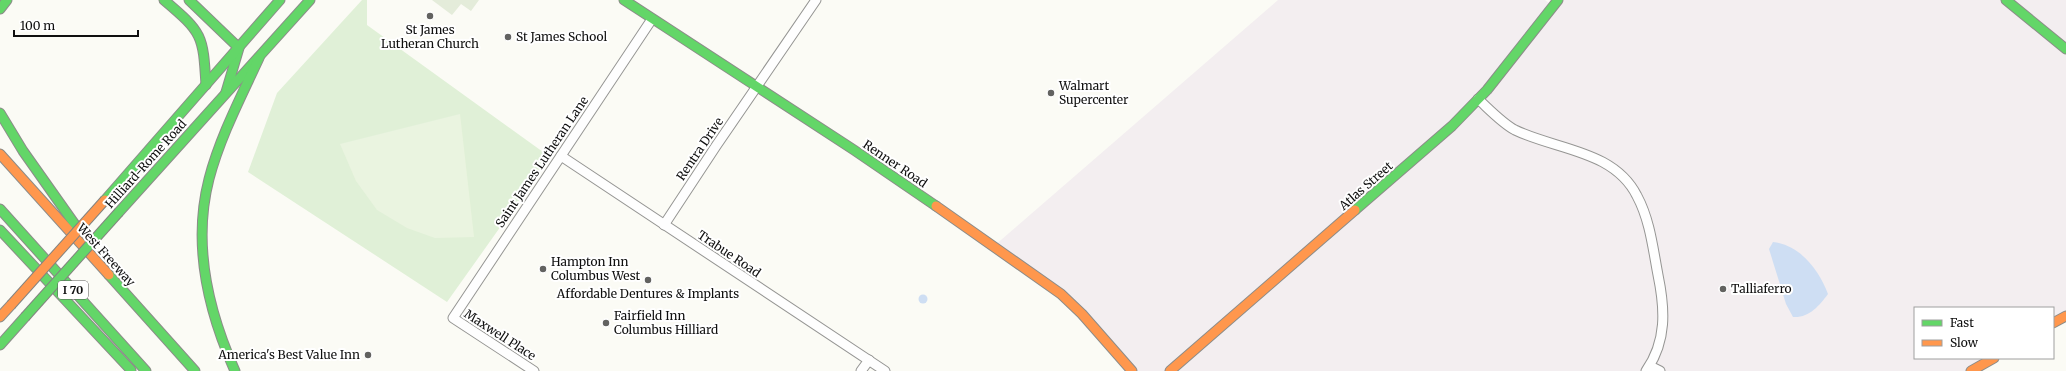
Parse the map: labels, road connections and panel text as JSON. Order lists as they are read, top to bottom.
{
  "streets": {
    "main road": [
      "Hilliard-Rome Road",
      "Renner Road",
      "Atlas Street",
      "West Freeway",
      "I 70"
    ],
    "street": [
      "Rentra Drive",
      "Saint James Lutheran Lane",
      "Trabue Road",
      "Maxwell Place"
    ]
  },
  "crossings": [
    ["Rentra Drive", "Renner Road"],
    ["Rentra Drive", "Trabue Road"],
    ["Saint James Lutheran Lane", "Renner Road"],
    ["Saint James Lutheran Lane", "Trabue Road"],
    ["Saint James Lutheran Lane", "Maxwell Place"]
  ],
  "places": [
    "St James Lutheran Church",
    "St James School",
    "Walmart Supercenter",
    "Hampton Inn Columbus West",
    "Affordable Dentures & Implants",
    "Talliaferro",
    "Fairfield Inn Columbus Hilliard",
    "America's Best Value Inn"
  ],
  "legend": ["Fast", "Slow"],
  "scale_bar": "100 m"
}
